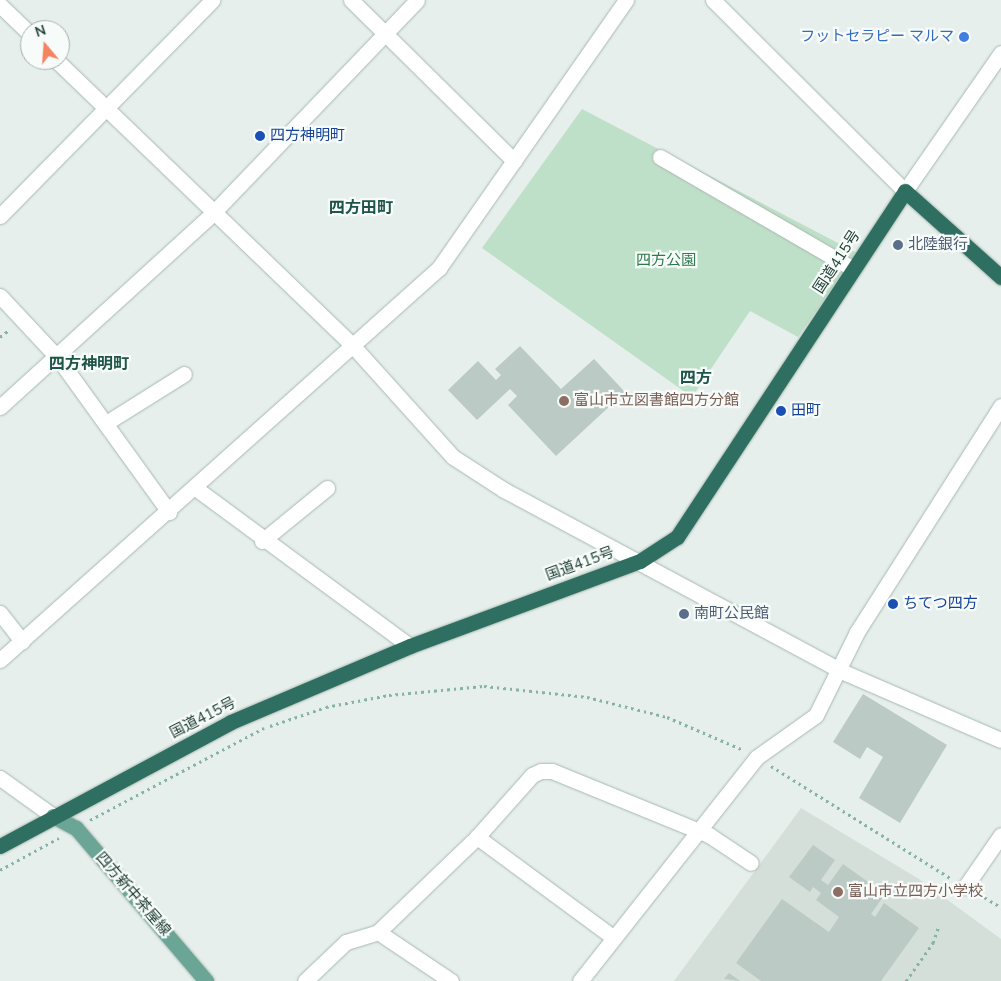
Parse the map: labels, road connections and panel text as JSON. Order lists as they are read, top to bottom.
{
  "streets": {
    "highway": ["国道415号"],
    "main road": ["四方新中茶屋線"]
  },
  "crossings": [
    ["国道415号", "四方新中茶屋線"]
  ],
  "districts": ["四方田町", "四方神明町", "四方"],
  "parks": ["四方公園"],
  "places": [
    "フットセラピー マルマ",
    "四方神明町",
    "北陸銀行",
    "富山市立図書館四方分館",
    "田町",
    "ちてつ四方",
    "南町公民館",
    "富山市立四方小学校"
  ],
  "north": "top"
}
